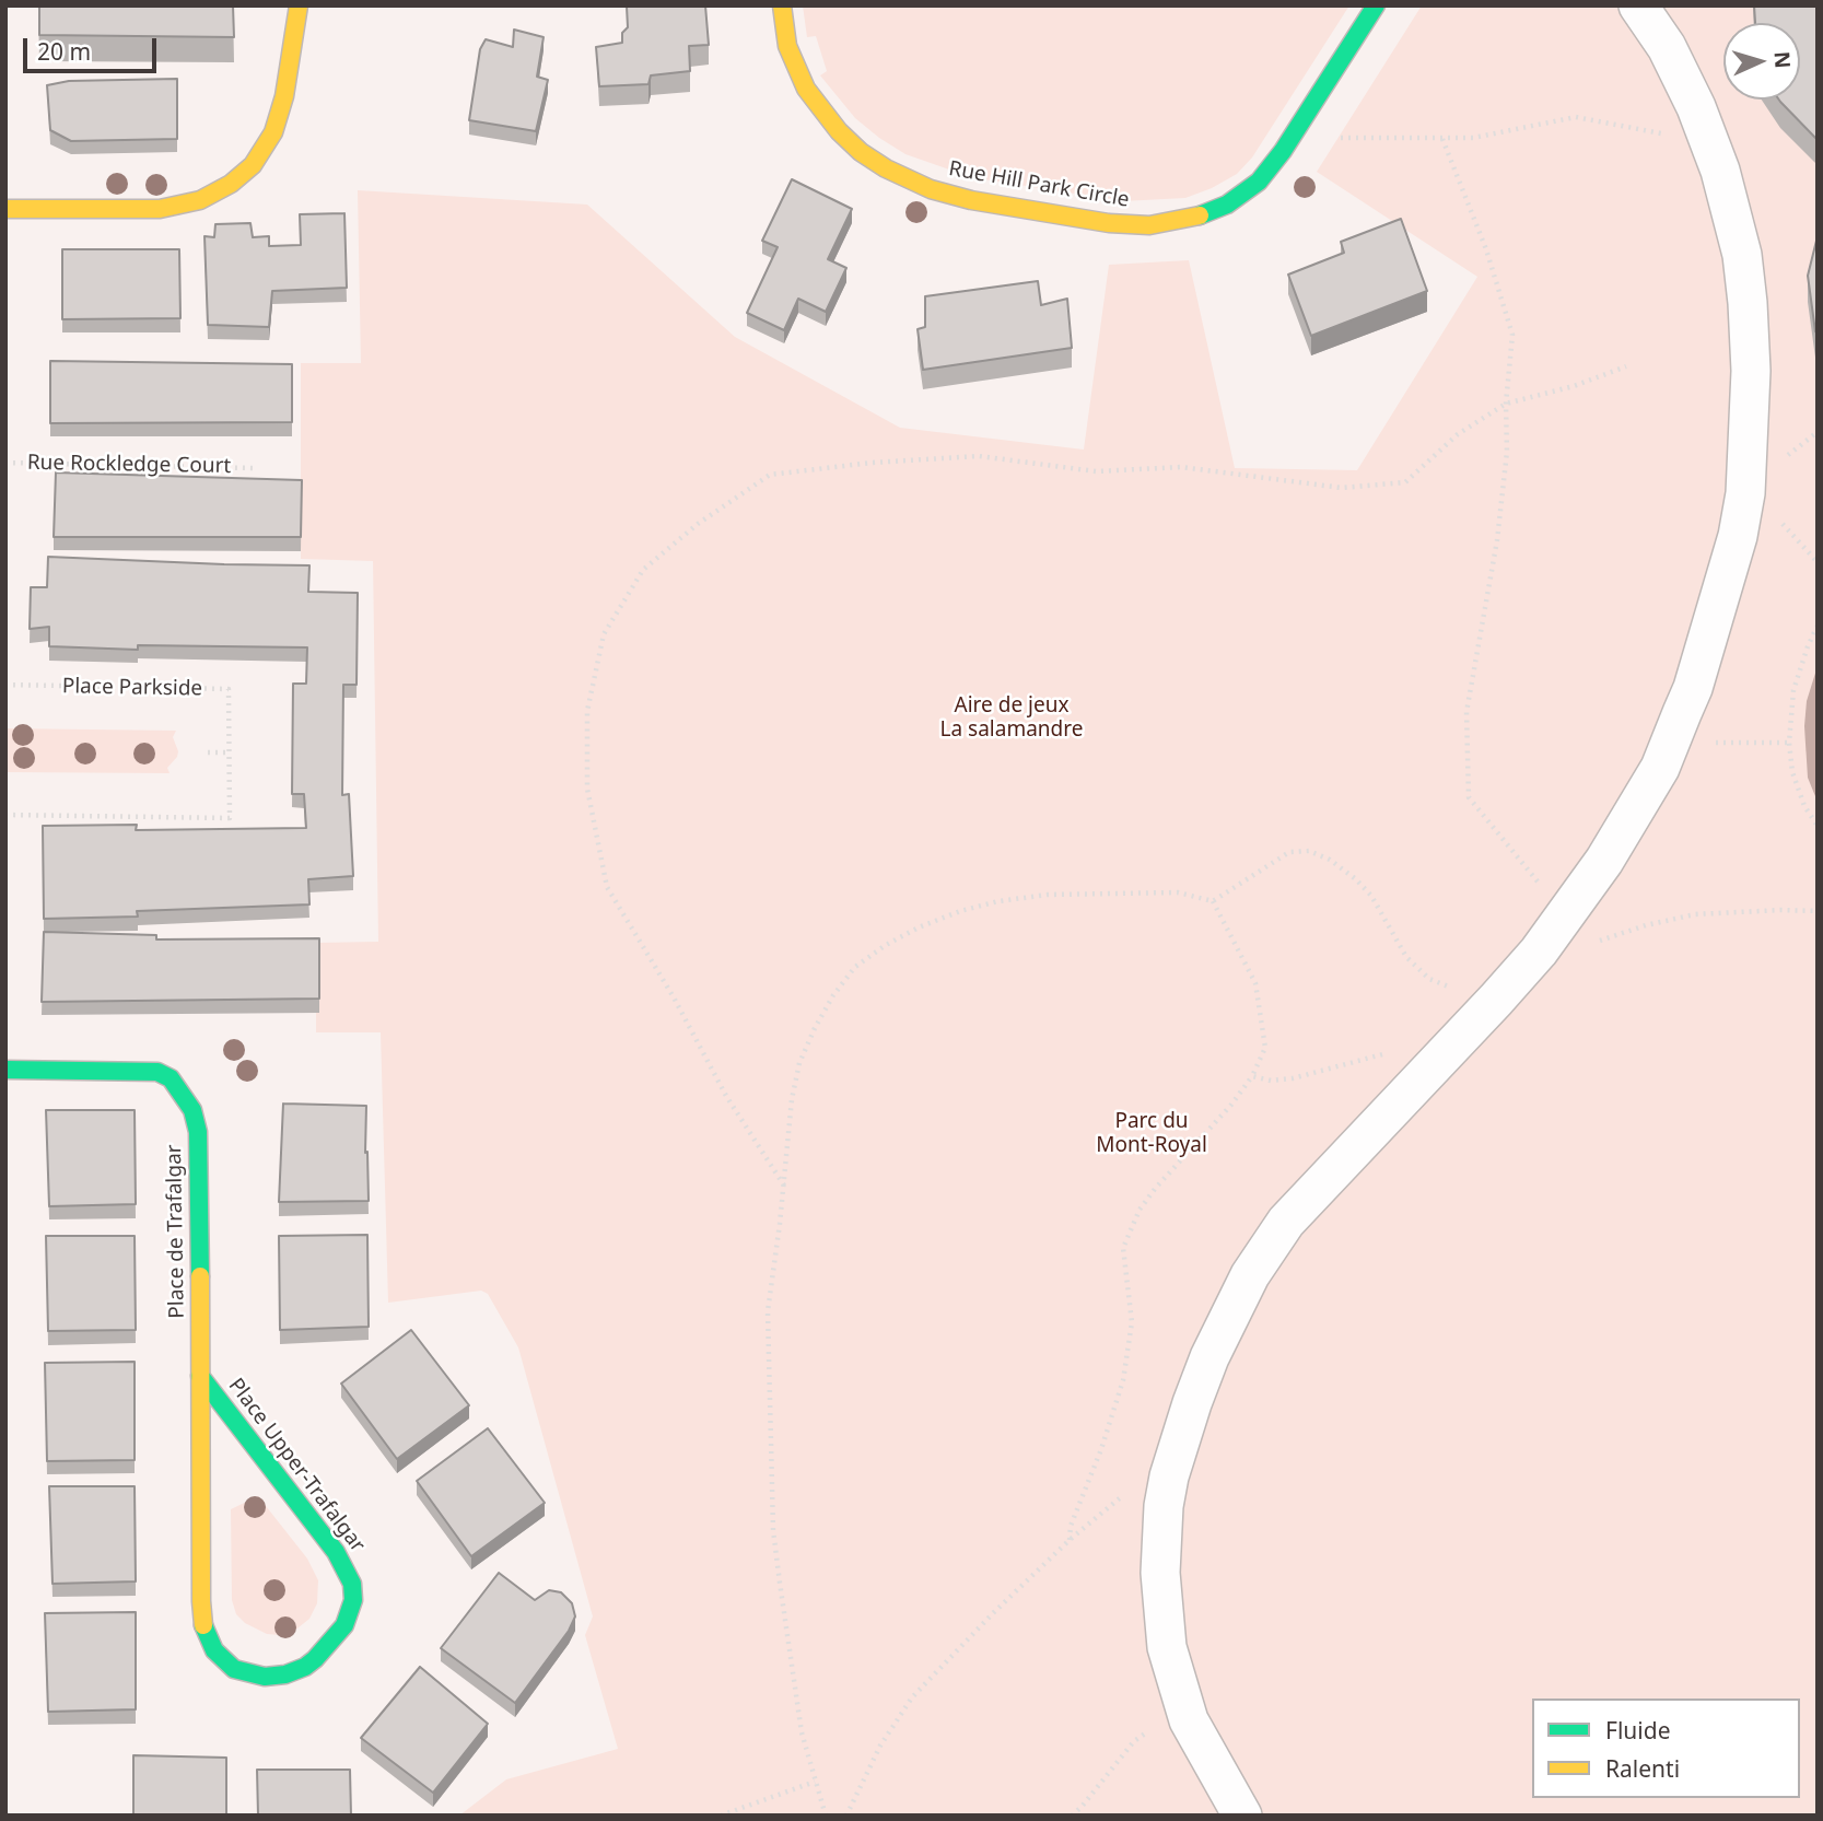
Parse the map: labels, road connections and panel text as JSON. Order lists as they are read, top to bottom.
{
  "streets": {
    "street": ["Rue Hill Park Circle", "Place de Trafalgar", "Place Upper-Trafalgar"],
    "path": ["Rue Rockledge Court", "Place Parkside"]
  },
  "crossings": [
    ["Place de Trafalgar", "Place Upper-Trafalgar"]
  ],
  "parks": ["Aire de jeux La salamandre", "Parc du Mont-Royal"],
  "legend": ["Fluide", "Ralenti"],
  "scale_bar": "20 m",
  "north": "right"
}
